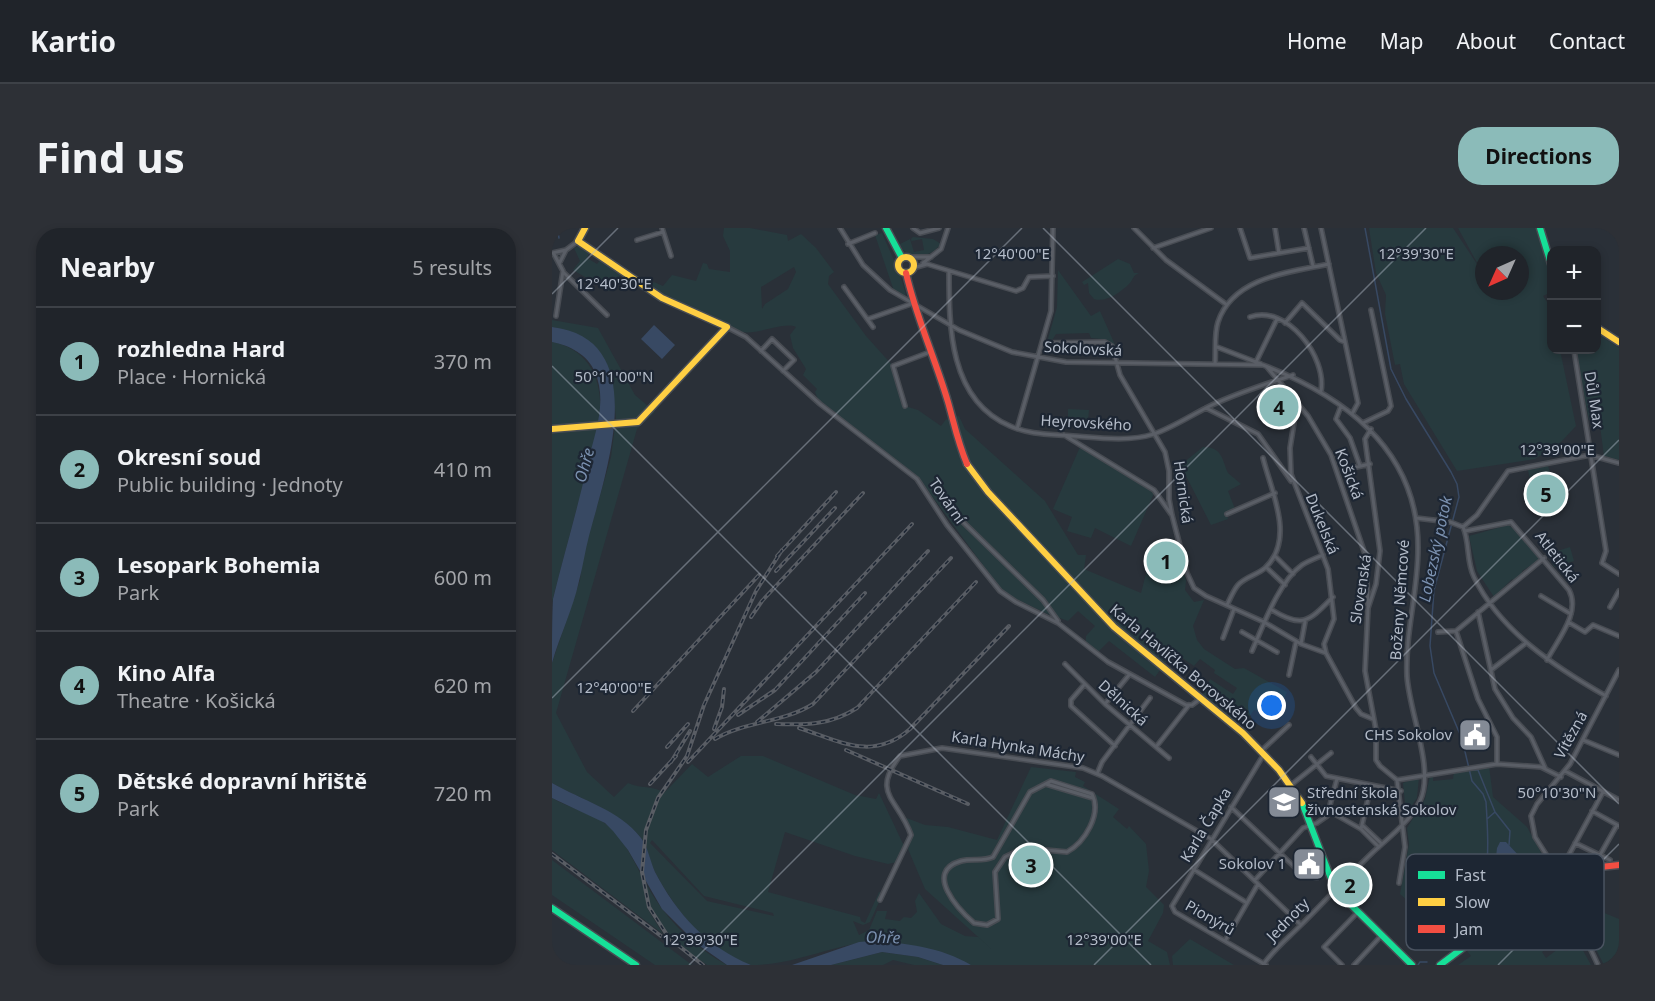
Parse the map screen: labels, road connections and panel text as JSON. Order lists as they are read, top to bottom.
{
  "streets": {
    "street": [
      "Sokolovská",
      "Důl Max",
      "Heyrovského",
      "Košická",
      "Hornická",
      "Tovární",
      "Dukelská",
      "Atletická",
      "Slovenská",
      "Boženy Němcové",
      "Karla Havlíčka Borovského",
      "Dělnická",
      "Vítězná",
      "Karla Hynka Máchy",
      "Karla Čapka",
      "Pionýrů",
      "Jednoty"
    ]
  },
  "crossings": [
    ["Sokolovská", "Heyrovského"],
    ["Sokolovská", "Košická"],
    ["Sokolovská", "Hornická"],
    ["Sokolovská", "Boženy Němcové"],
    ["Sokolovská", "Karla Havlíčka Borovského"],
    ["Heyrovského", "Košická"],
    ["Heyrovského", "Hornická"],
    ["Košická", "Dukelská"],
    ["Košická", "Slovenská"],
    ["Hornická", "Dukelská"],
    ["Slovenská", "Boženy Němcové"],
    ["Boženy Němcové", "Jednoty"],
    ["Karla Havlíčka Borovského", "Karla Čapka"],
    ["Karla Havlíčka Borovského", "Jednoty"],
    ["Karla Hynka Máchy", "Karla Čapka"],
    ["Karla Hynka Máchy", "Jednoty"],
    ["Karla Čapka", "Pionýrů"],
    ["Pionýrů", "Jednoty"]
  ],
  "water": ["Ohře", "Lobezský potok"],
  "places": {
    "public building": ["CHS Sokolov", "Sokolov 1"],
    "school or university": ["Střední škola živnostenská Sokolov"]
  },
  "legend": ["Fast", "Slow", "Jam"],
  "north": "bottom left",
  "page": {
    "header": "Kartio",
    "nav": [
      "Home",
      "Map",
      "About",
      "Contact"
    ],
    "buttons": "Directions",
    "title": "Find us",
    "heading": ["Nearby", "5 results"],
    "map_buttons": ["+", "−"],
    "list": [
      {
        "mark": "1",
        "name": "rozhledna Hard",
        "note": "Place · Hornická",
        "value": "370 m"
      },
      {
        "mark": "2",
        "name": "Okresní soud",
        "note": "Public building · Jednoty",
        "value": "410 m"
      },
      {
        "mark": "3",
        "name": "Lesopark Bohemia",
        "note": "Park",
        "value": "600 m"
      },
      {
        "mark": "4",
        "name": "Kino Alfa",
        "note": "Theatre · Košická",
        "value": "620 m"
      },
      {
        "mark": "5",
        "name": "Dětské dopravní hřiště",
        "note": "Park",
        "value": "720 m"
      }
    ],
    "pins": [
      "4",
      "5",
      "1",
      "3",
      "2"
    ]
  },
  "coordinates": [
    "12°40'00\"E",
    "12°39'30\"E",
    "12°40'30\"E",
    "50°11'00\"N",
    "12°39'00\"E",
    "50°10'30\"N"
  ]
}
